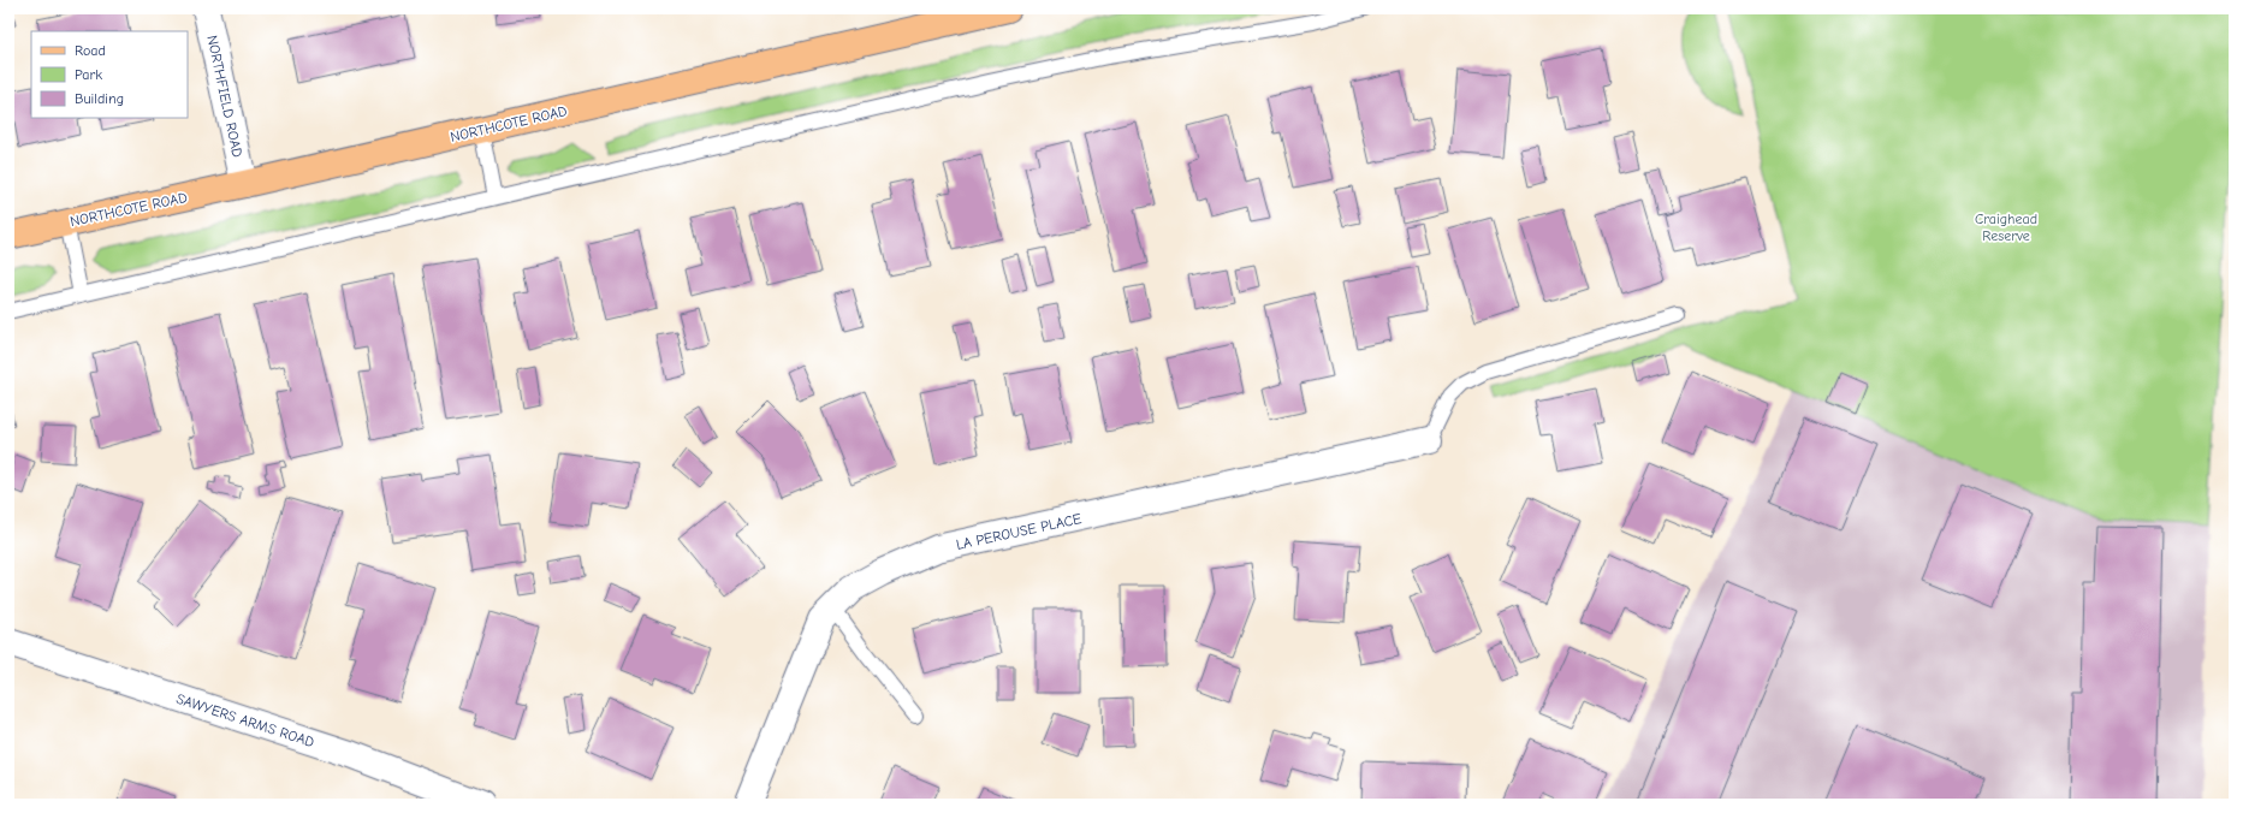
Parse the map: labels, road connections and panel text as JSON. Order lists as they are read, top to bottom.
{
  "streets": {
    "main road": ["NORTHCOTE ROAD"],
    "street": ["NORTHFIELD ROAD", "LA PEROUSE PLACE", "SAWYERS ARMS ROAD"]
  },
  "crossings": [
    ["NORTHFIELD ROAD", "NORTHCOTE ROAD"]
  ],
  "parks": ["Craighead Reserve"],
  "legend": ["Road", "Park", "Building"]
}
